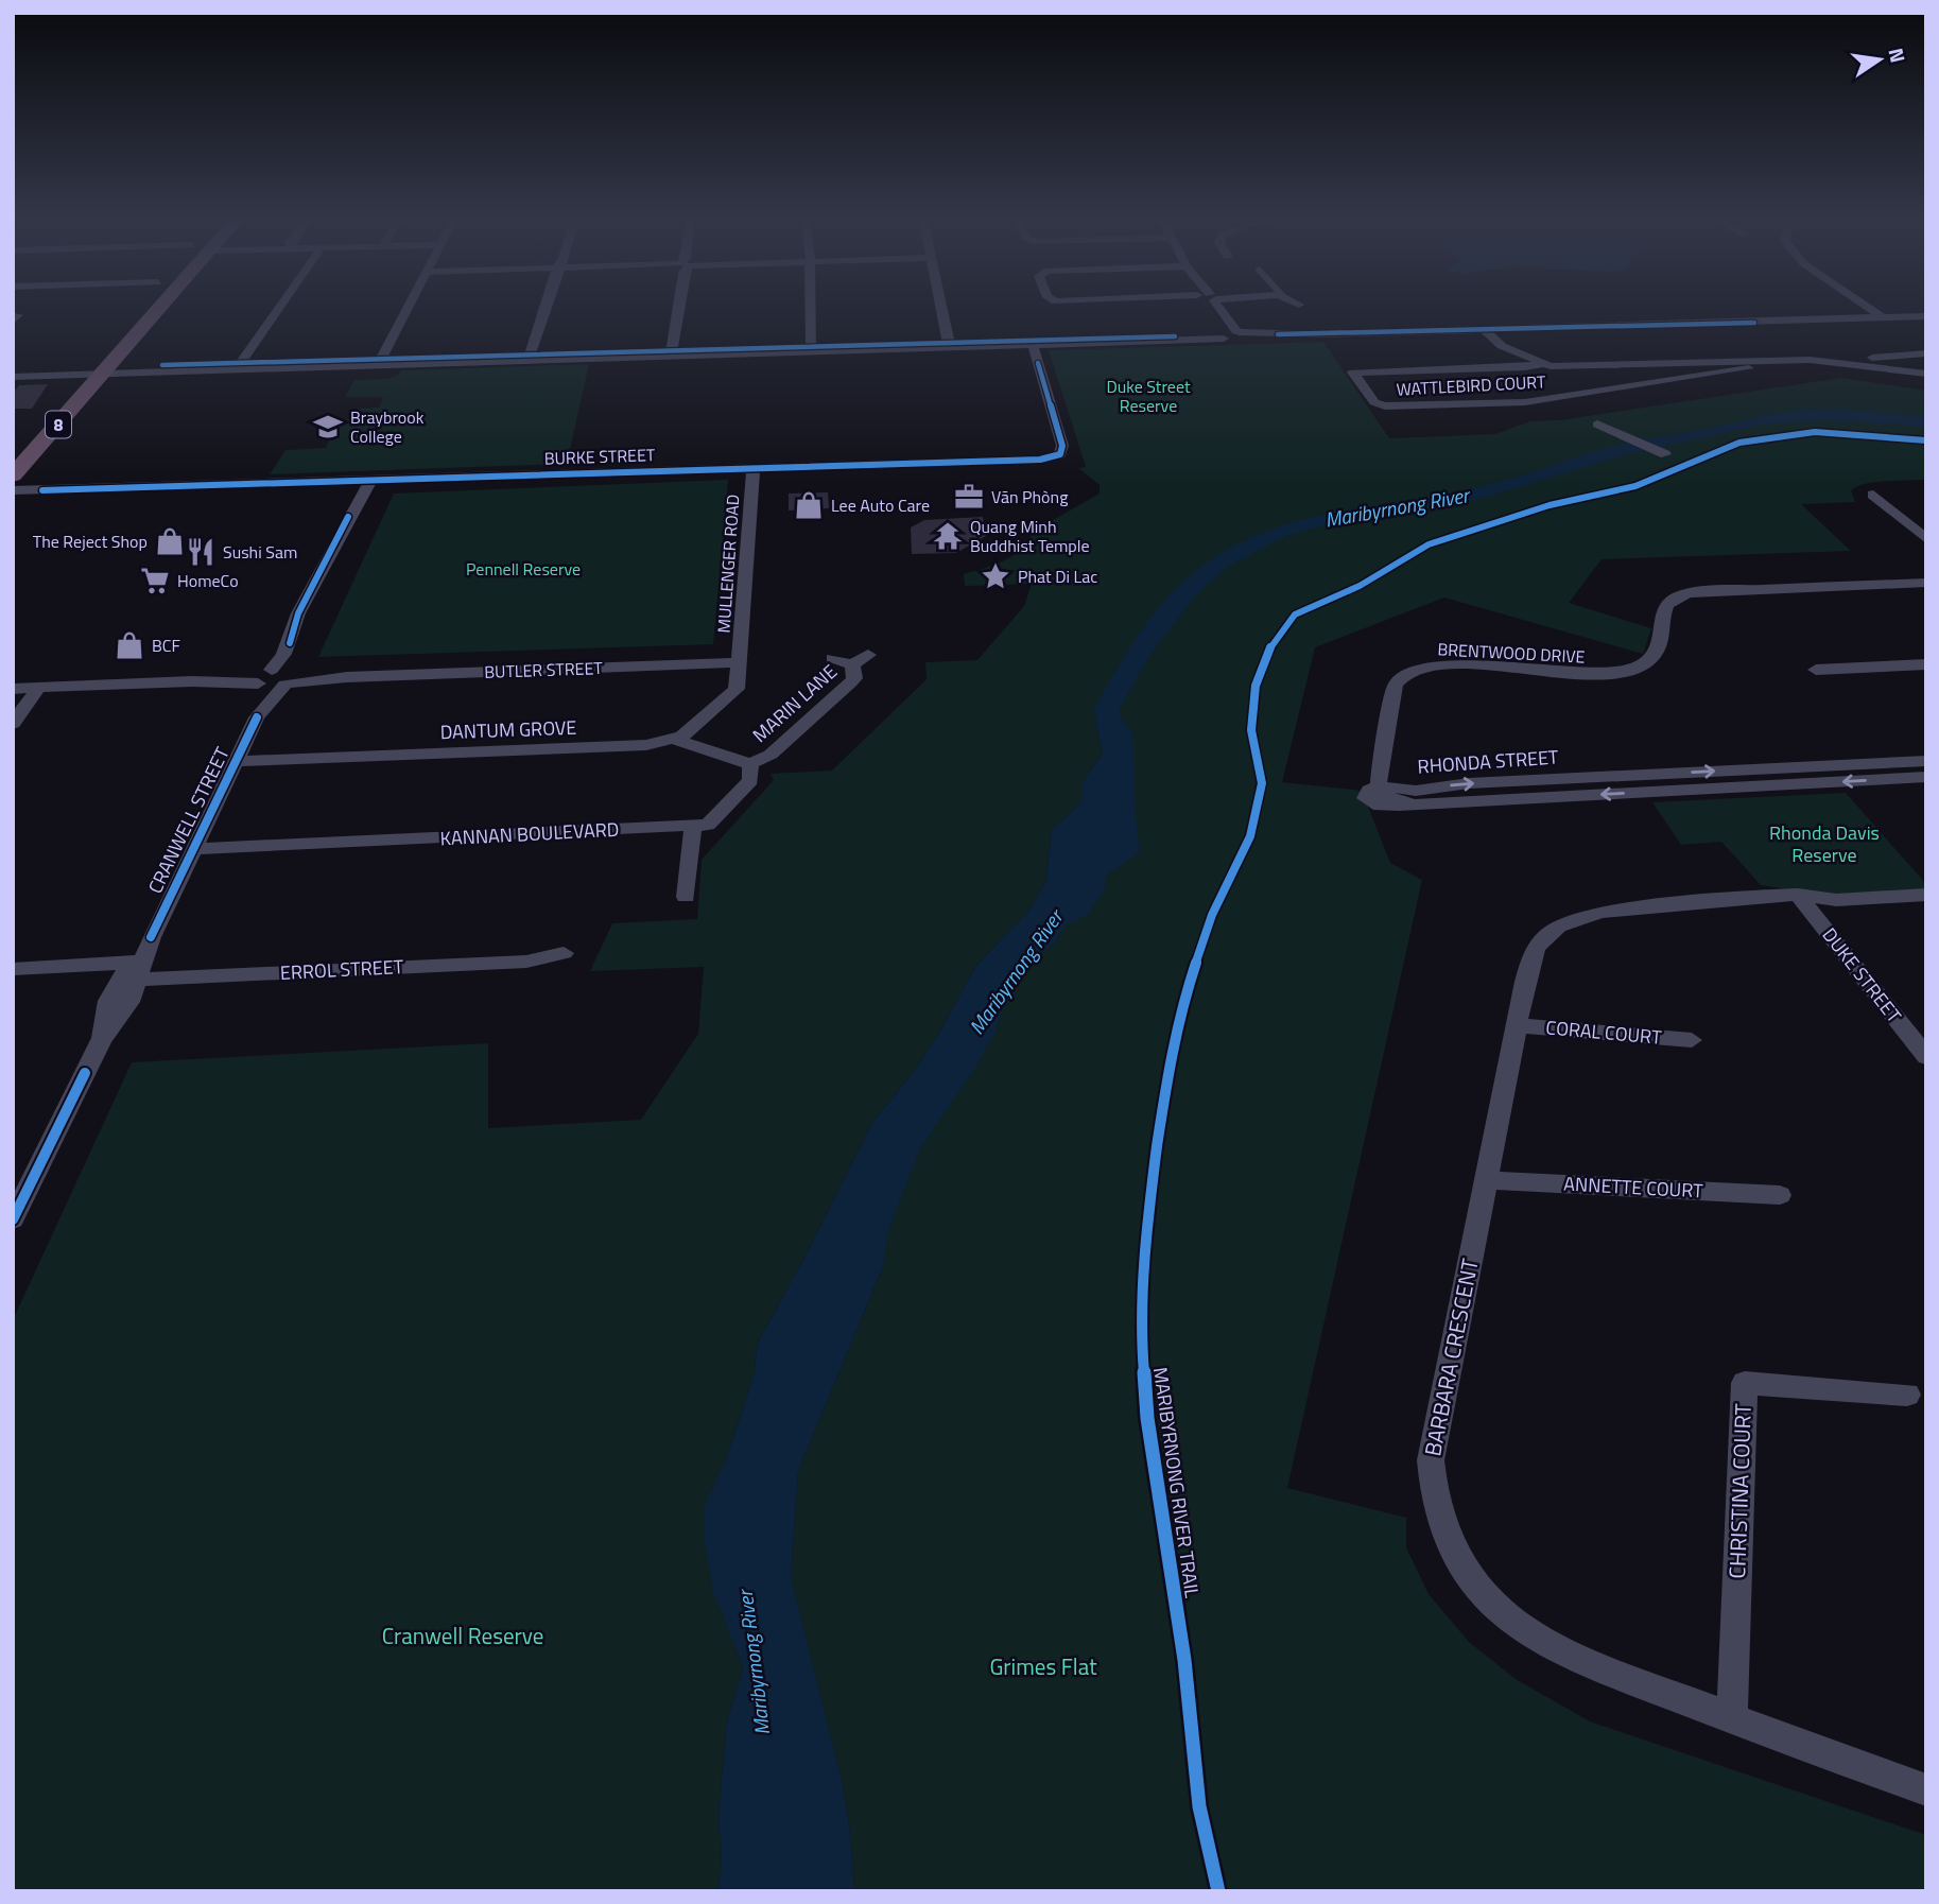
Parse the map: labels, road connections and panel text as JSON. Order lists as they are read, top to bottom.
{
  "streets": {
    "highway": ["8"],
    "street": [
      "WATTLEBIRD COURT",
      "BURKE STREET",
      "MULLENGER ROAD",
      "BRENTWOOD DRIVE",
      "BUTLER STREET",
      "MARIN LANE",
      "DANTUM GROVE",
      "RHONDA STREET",
      "CRANWELL STREET",
      "KANNAN BOULEVARD",
      "ERROL STREET",
      "DUKE STREET",
      "CORAL COURT",
      "ANNETTE COURT",
      "BARBARA CRESCENT",
      "CHRISTINA COURT"
    ],
    "cycle path": ["MARIBYRNONG RIVER TRAIL"]
  },
  "crossings": [
    ["BURKE STREET", "MULLENGER ROAD"],
    ["BURKE STREET", "CRANWELL STREET"],
    ["MULLENGER ROAD", "BUTLER STREET"],
    ["MULLENGER ROAD", "DANTUM GROVE"],
    ["BRENTWOOD DRIVE", "RHONDA STREET"],
    ["BUTLER STREET", "DANTUM GROVE"],
    ["BUTLER STREET", "CRANWELL STREET"],
    ["MARIN LANE", "KANNAN BOULEVARD"],
    ["DANTUM GROVE", "CRANWELL STREET"],
    ["CRANWELL STREET", "KANNAN BOULEVARD"],
    ["CRANWELL STREET", "ERROL STREET"],
    ["DUKE STREET", "BARBARA CRESCENT"],
    ["CORAL COURT", "BARBARA CRESCENT"],
    ["ANNETTE COURT", "BARBARA CRESCENT"],
    ["BARBARA CRESCENT", "CHRISTINA COURT"]
  ],
  "water": ["Maribyrnong River"],
  "parks": [
    "Duke Street Reserve",
    "Pennell Reserve",
    "Rhonda Davis Reserve",
    "Cranwell Reserve",
    "Grimes Flat"
  ],
  "places": {
    "school or university": ["Braybrook College"],
    "office": ["Văn Phòng"],
    "shop": ["Lee Auto Care", "The Reject Shop", "BCF"],
    "temple": ["Quang Minh Buddhist Temple"],
    "restaurant": ["Sushi Sam"],
    "place": ["Phat Di Lac"],
    "supermarket": ["HomeCo"]
  },
  "north": "right"
}
